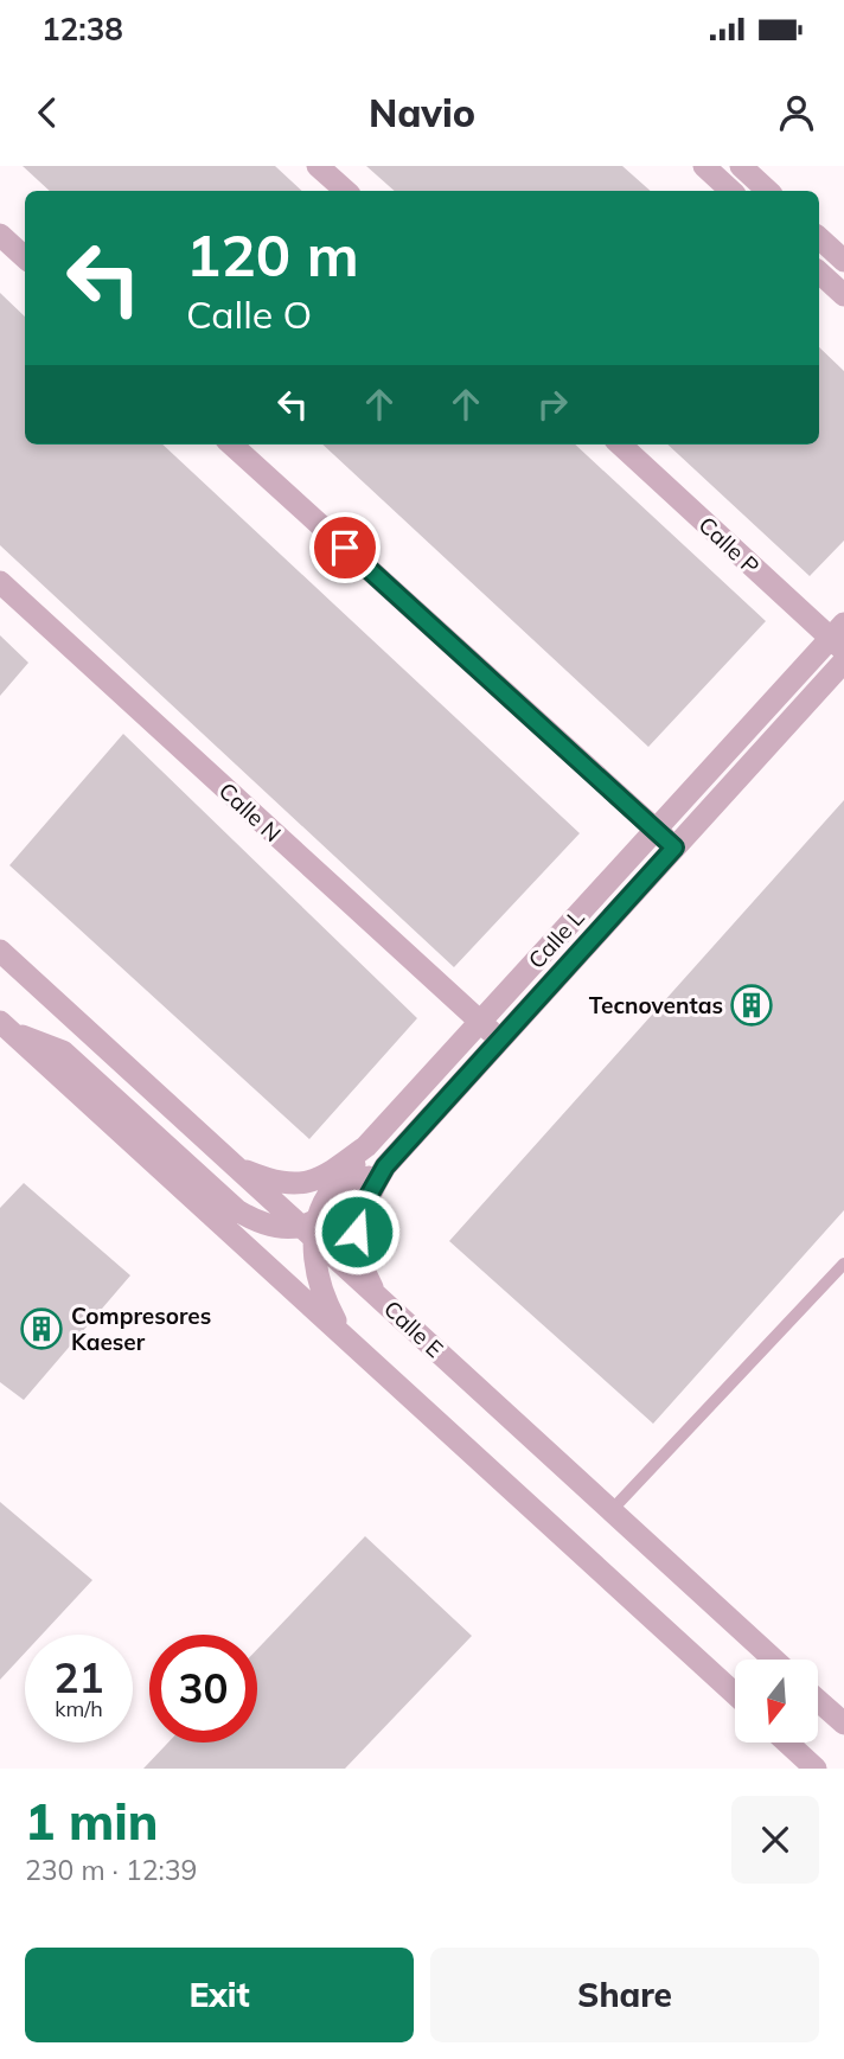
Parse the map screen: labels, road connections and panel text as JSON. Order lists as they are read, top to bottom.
{
  "streets": {
    "street": [
      "Calle P",
      "Calle N",
      "Calle L",
      "Calle E"
    ]
  },
  "crossings": [
    ["Calle P", "Calle L"],
    ["Calle N", "Calle L"],
    ["Calle L", "Calle E"]
  ],
  "places": {
    "building": ["Tecnoventas", "Compresores Kaeser"]
  },
  "north": "bottom",
  "page": {
    "status": "12:38",
    "header": "Navio",
    "turn": ["120 m", "Calle O"],
    "speed": "21 km/h",
    "limit": "30",
    "heading": ["1 min", "230 m · 12:39"],
    "buttons": ["Exit", "Share"]
  }
}
